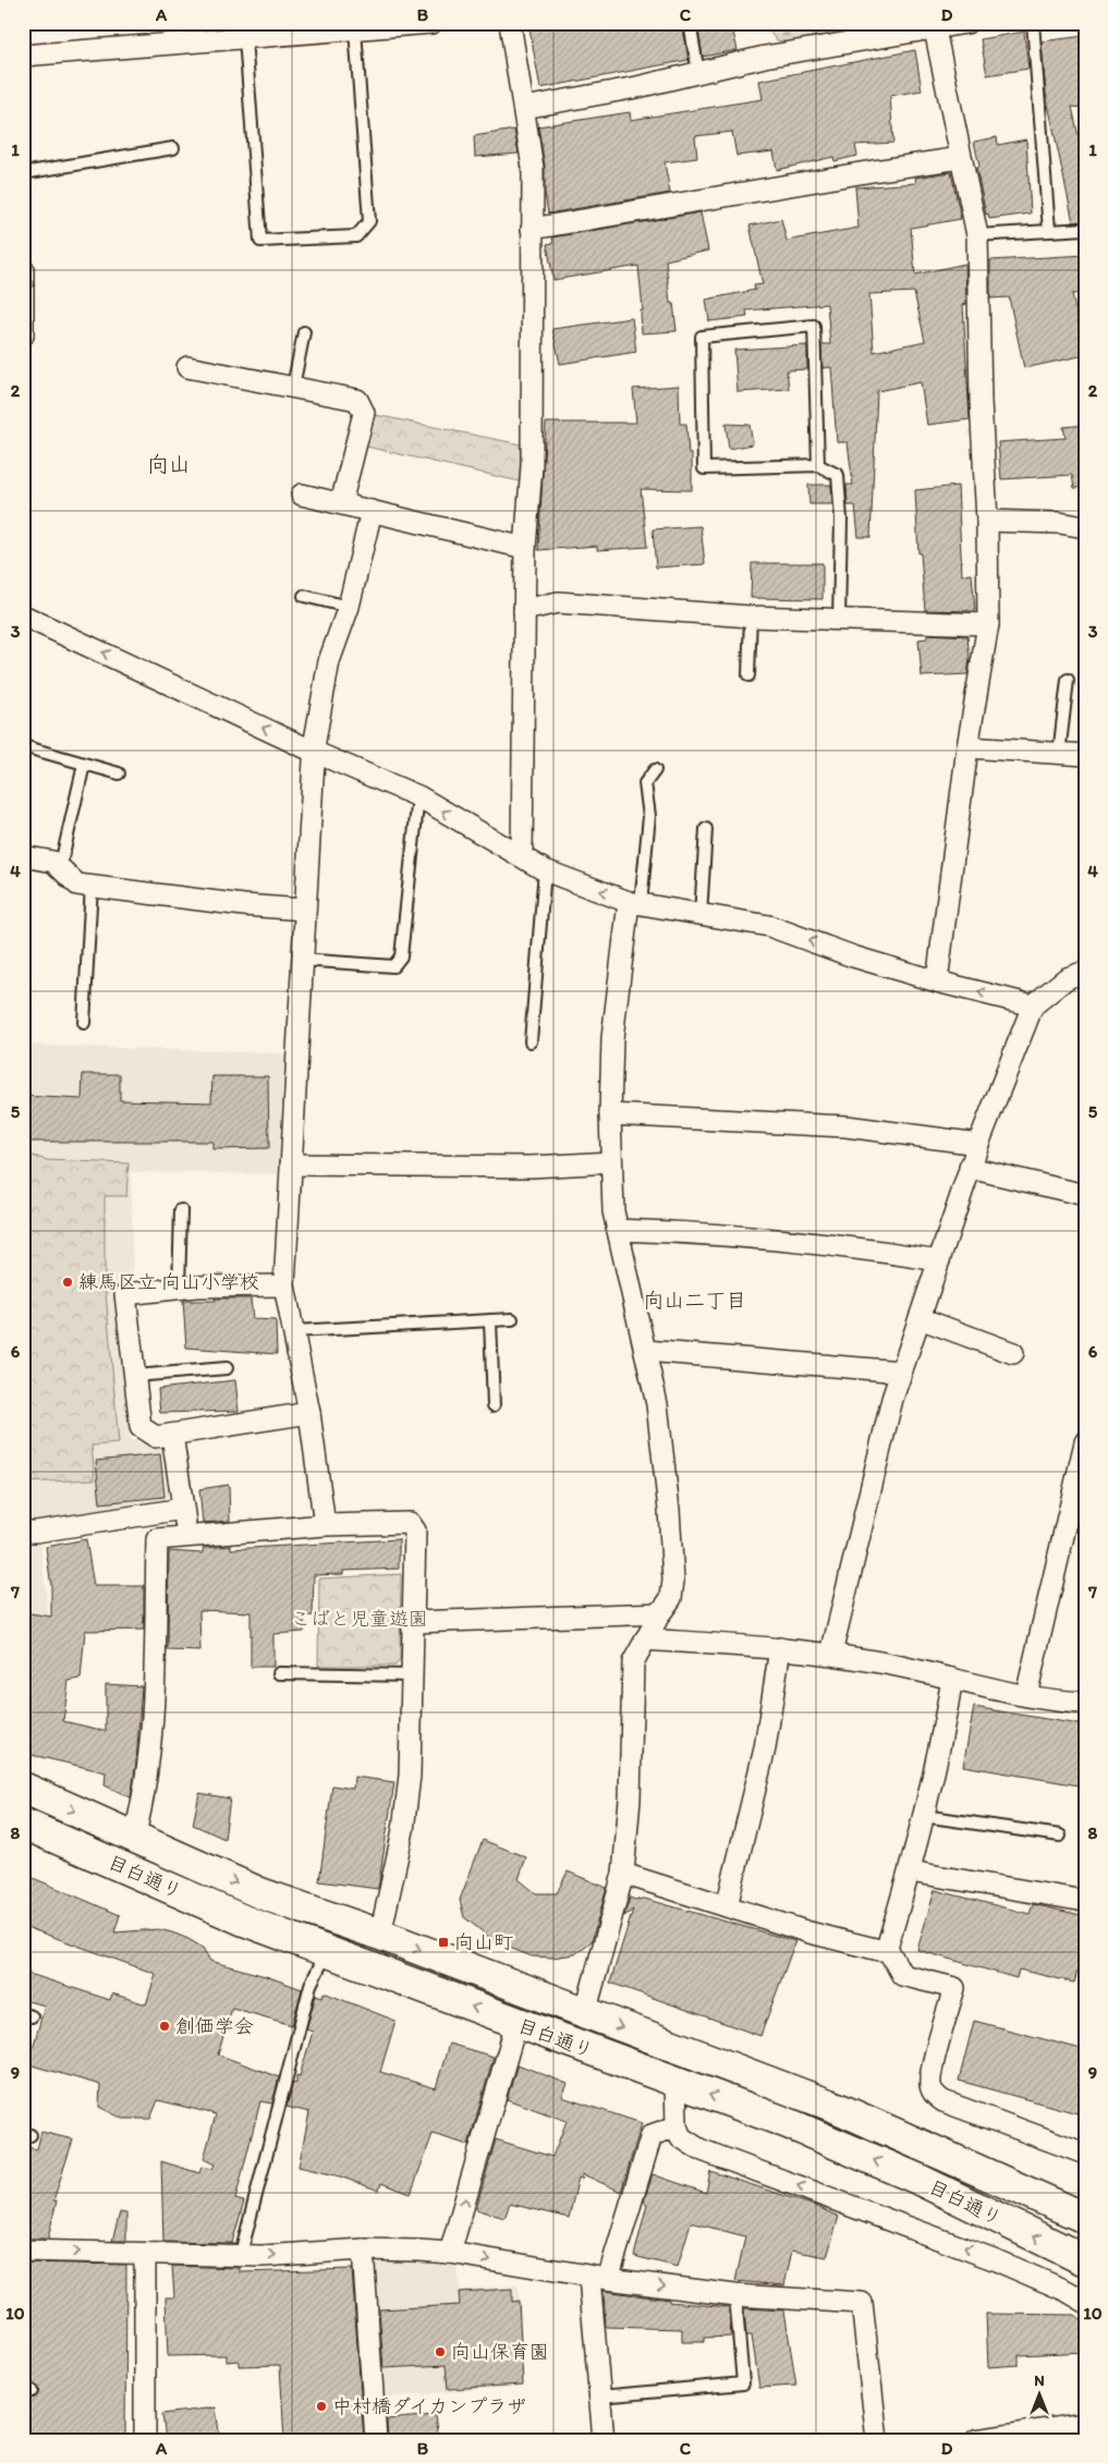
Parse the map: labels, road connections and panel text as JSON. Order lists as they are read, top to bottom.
{
  "streets": {
    "main road": ["目白通り"]
  },
  "districts": ["向山", "向山二丁目"],
  "parks": ["こばと児童遊園"],
  "places": {
    "other": [
      "練馬区立 向山小学校",
      "創価学会",
      "向山保育園",
      "中村橋ダイカンプラザ"
    ],
    "transit": ["向山町"]
  },
  "north": "top",
  "grid": {
    "columns": [
      "A",
      "B",
      "C",
      "D"
    ],
    "rows": [
      "1",
      "2",
      "3",
      "4",
      "5",
      "6",
      "7",
      "8",
      "9",
      "10"
    ]
  }
}
